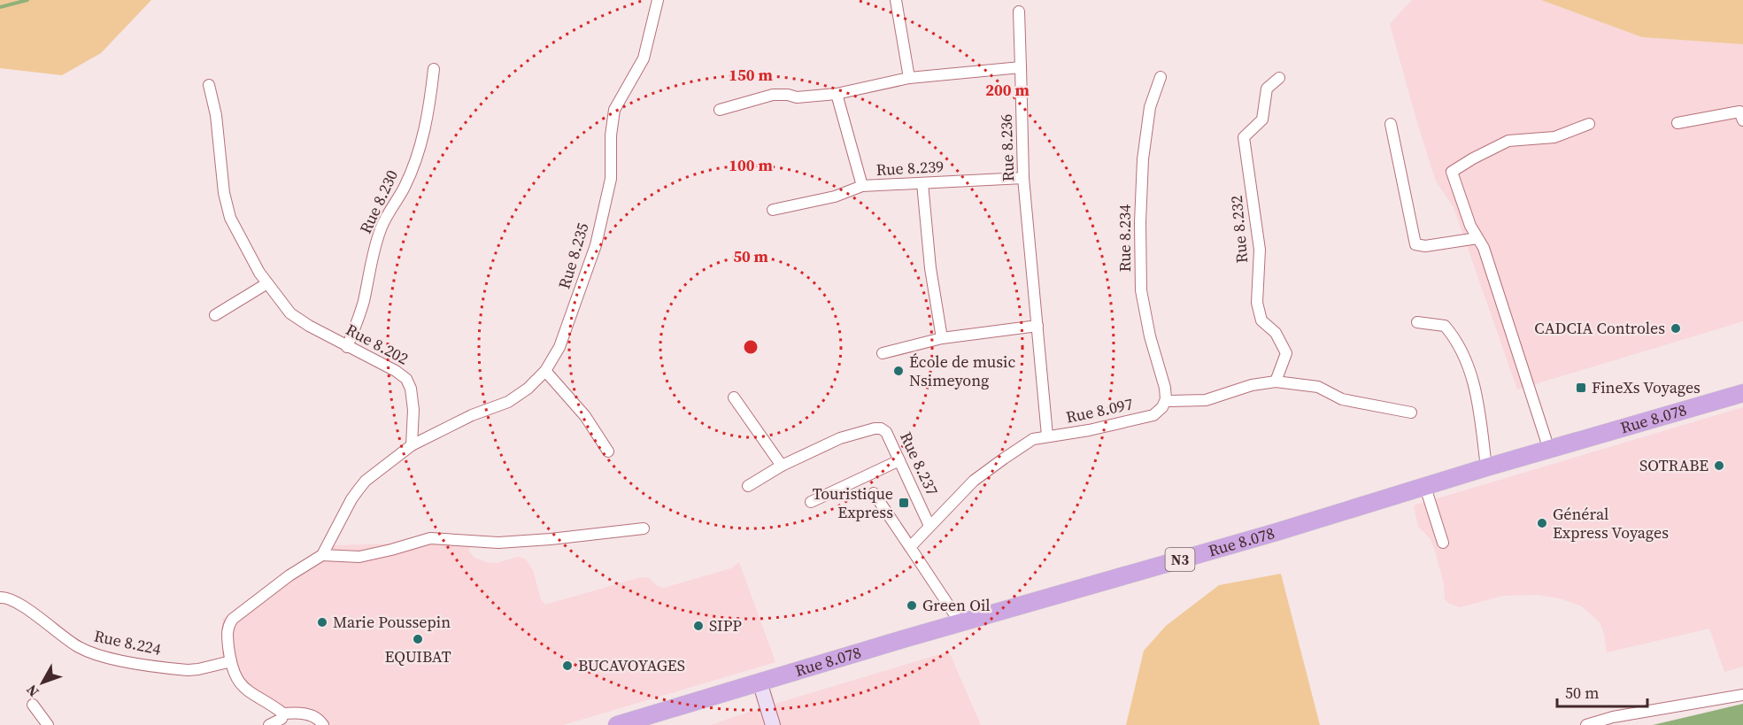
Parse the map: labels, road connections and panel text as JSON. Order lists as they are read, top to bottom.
{
  "streets": {
    "highway": ["Rue 8.078", "N3"],
    "street": [
      "Rue 8.236",
      "Rue 8.239",
      "Rue 8.230",
      "Rue 8.232",
      "Rue 8.234",
      "Rue 8.235",
      "Rue 8.202",
      "Rue 8.097",
      "Rue 8.237",
      "Rue 8.224"
    ]
  },
  "crossings": [
    ["Rue 8.236", "Rue 8.239"],
    ["Rue 8.236", "Rue 8.097"],
    ["Rue 8.230", "Rue 8.202"],
    ["Rue 8.234", "Rue 8.097"],
    ["Rue 8.235", "Rue 8.202"],
    ["Rue 8.097", "Rue 8.237"]
  ],
  "places": {
    "other": [
      "CADCIA Controles",
      "École de music Nsimeyong",
      "SOTRABE",
      "Général Express Voyages",
      "Green Oil",
      "Marie Poussepin",
      "SIPP",
      "EQUIBAT",
      "BUCAVOYAGES"
    ],
    "transit": ["FineXs Voyages", "Touristique Express"]
  },
  "scale_bar": "50 m",
  "north": "bottom left",
  "rings": [
    "150 m",
    "200 m",
    "100 m",
    "50 m"
  ]
}
